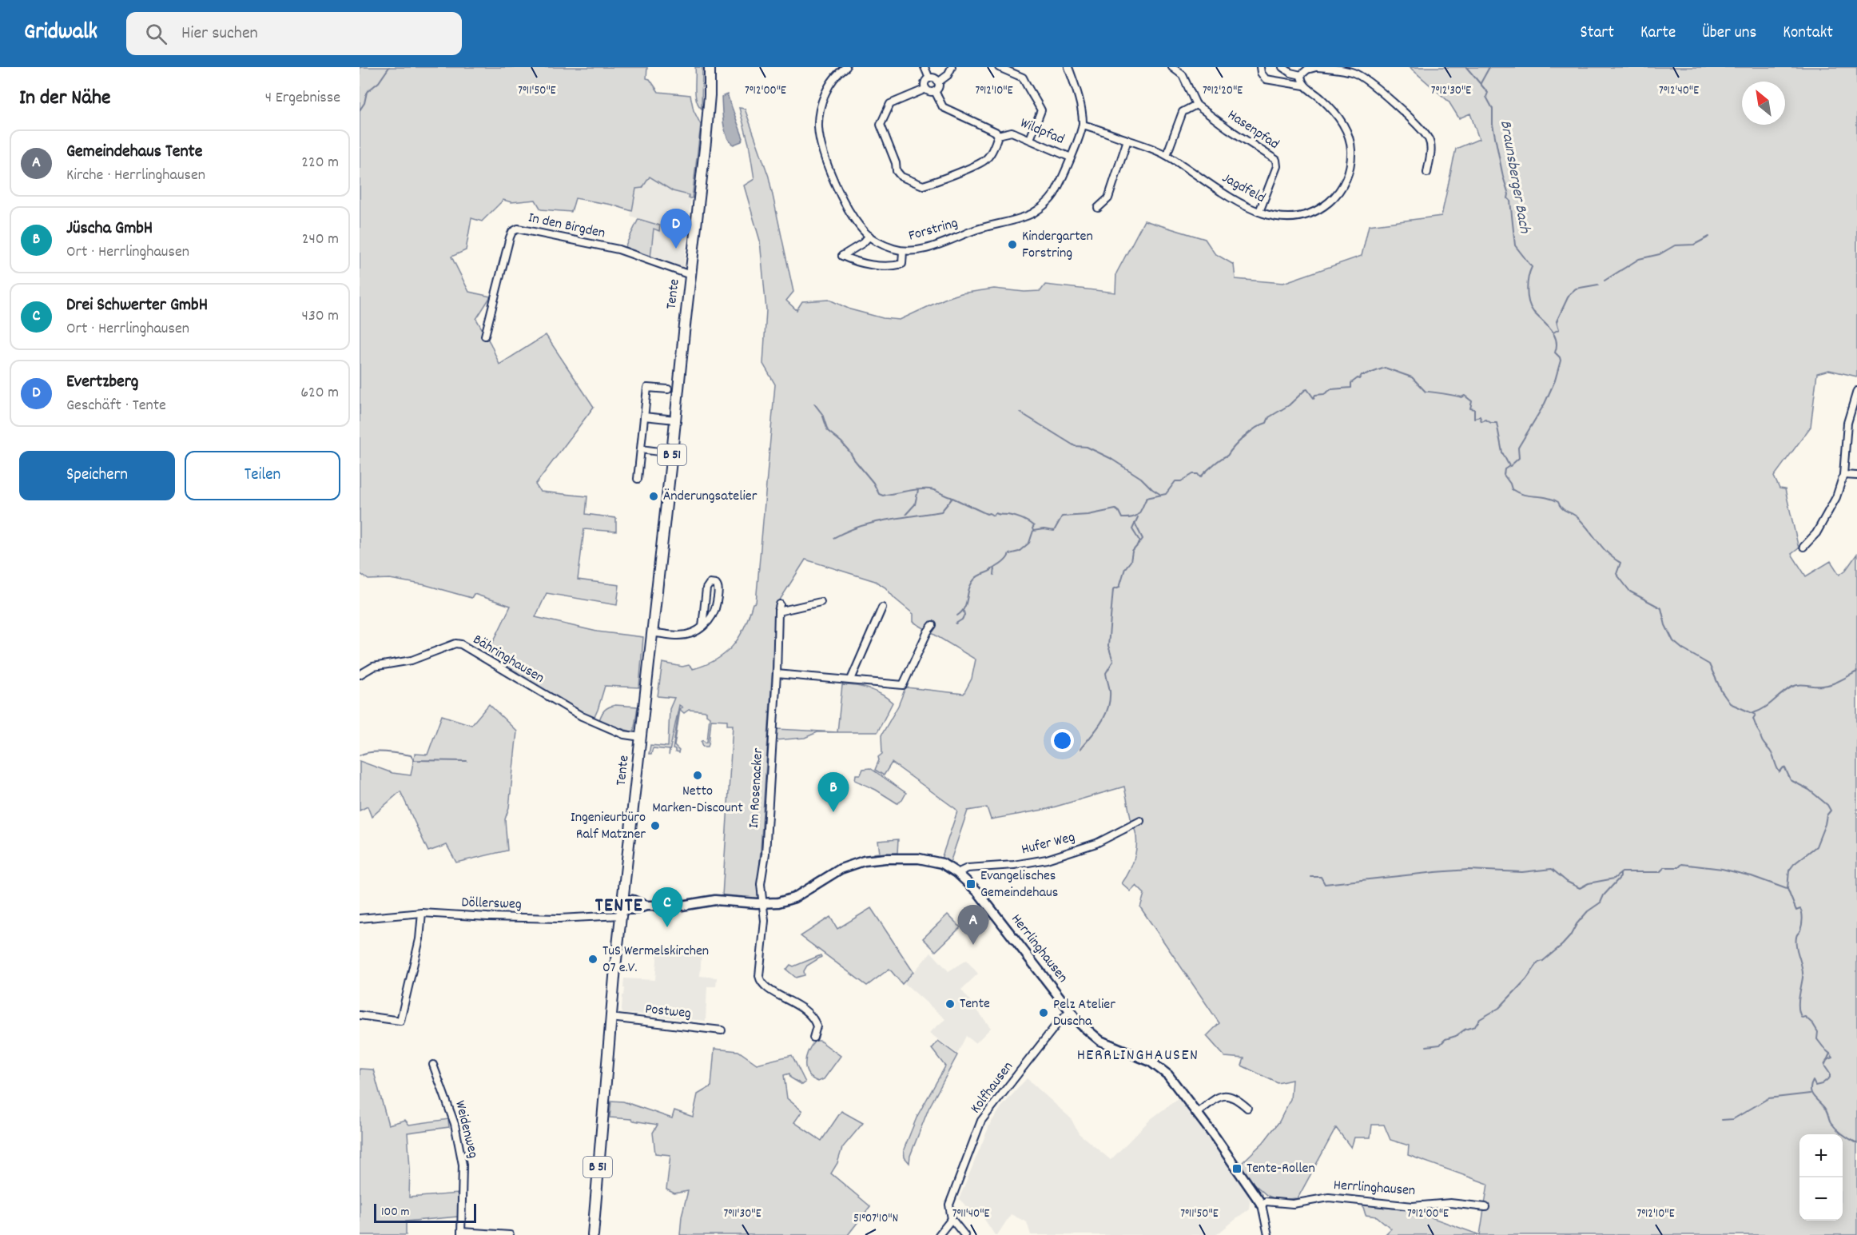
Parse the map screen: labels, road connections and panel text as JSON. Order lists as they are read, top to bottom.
{
  "streets": {
    "main road": ["Tente", "B 51"],
    "street": [
      "Hasenpfad",
      "Wildpfad",
      "Jagdfeld",
      "In den Birgden",
      "Forstring",
      "Bähringhausen",
      "Im Rosenacker",
      "Hufer Weg",
      "Döllersweg",
      "Herrlinghausen",
      "Postweg",
      "Kolfhausen",
      "Weidenweg"
    ]
  },
  "crossings": [
    ["Hasenpfad", "Jagdfeld"],
    ["Wildpfad", "Forstring"],
    ["Jagdfeld", "Forstring"],
    ["In den Birgden", "Tente"],
    ["Tente", "Bähringhausen"],
    ["Tente", "Döllersweg"],
    ["Tente", "Herrlinghausen"],
    ["Tente", "Postweg"],
    ["Im Rosenacker", "Herrlinghausen"],
    ["Hufer Weg", "Herrlinghausen"],
    ["Döllersweg", "Herrlinghausen"],
    ["Herrlinghausen", "Kolfhausen"]
  ],
  "districts": ["TENTE", "HERRLINGHAUSEN"],
  "water": ["Braunsberger Bach"],
  "places": {
    "other": [
      "Kindergarten Forstring",
      "Änderungsatelier",
      "Netto Marken-Discount",
      "Ingenieurbüro Ralf Matzner",
      "TuS Wermelskirchen 07 e.V.",
      "Tente",
      "Pelz Atelier Duscha"
    ],
    "transit": ["Evangelisches Gemeindehaus", "Tente-Rollen"]
  },
  "scale_bar": "100 m",
  "north": "top left",
  "page": {
    "header": "Gridwalk",
    "search": "Hier suchen",
    "nav": [
      "Start",
      "Karte",
      "Über uns",
      "Kontakt"
    ],
    "heading": ["In der Nähe", "4 Ergebnisse"],
    "list": [
      {
        "mark": "A",
        "name": "Gemeindehaus Tente",
        "note": "Kirche · Herrlinghausen",
        "value": "220 m"
      },
      {
        "mark": "B",
        "name": "Jüscha GmbH",
        "note": "Ort · Herrlinghausen",
        "value": "240 m"
      },
      {
        "mark": "C",
        "name": "Drei Schwerter GmbH",
        "note": "Ort · Herrlinghausen",
        "value": "430 m"
      },
      {
        "mark": "D",
        "name": "Evertzberg",
        "note": "Geschäft · Tente",
        "value": "620 m"
      }
    ],
    "pins": [
      "D",
      "B",
      "C",
      "A"
    ],
    "buttons": ["Speichern", "Teilen"],
    "map_buttons": ["+", "−"],
    "scale": "100 m"
  },
  "coordinates": [
    "7°11'50\"E",
    "7°12'00\"E",
    "7°12'10\"E",
    "7°12'20\"E",
    "7°12'40\"E",
    "7°12'30\"E",
    "7°11'30\"E",
    "7°11'40\"E",
    "51°07'10\"N"
  ]
}
